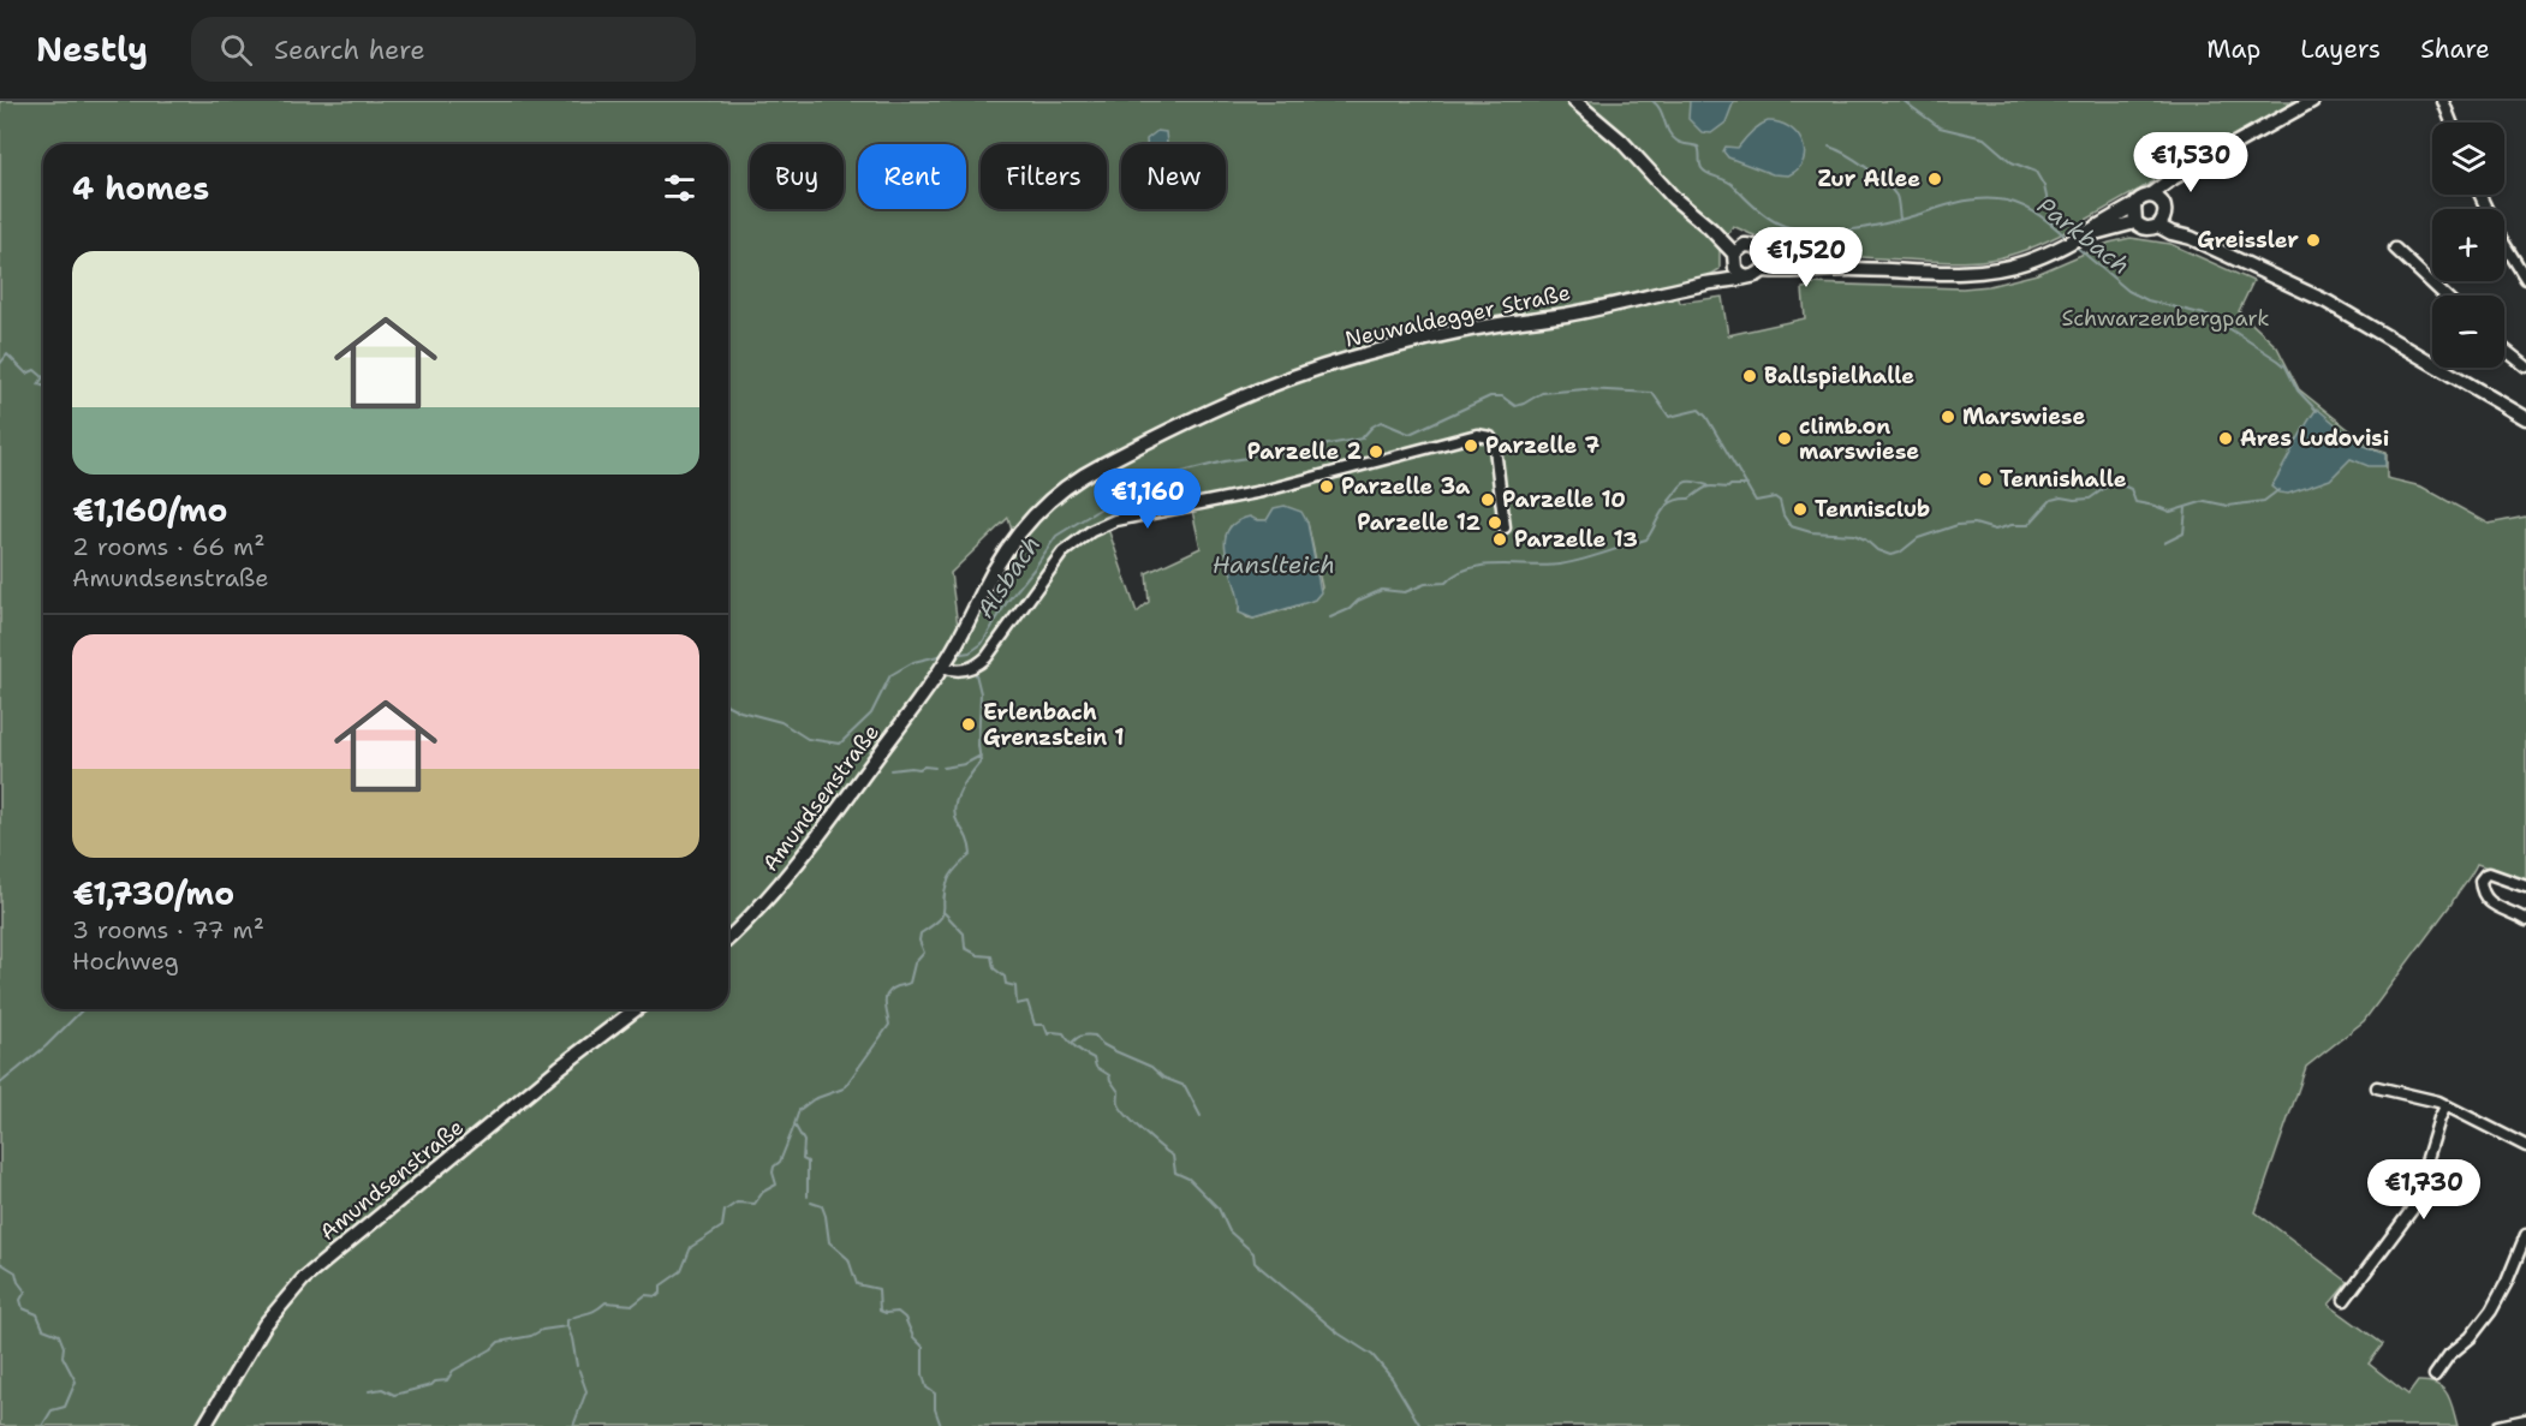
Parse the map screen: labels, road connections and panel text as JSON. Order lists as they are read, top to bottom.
{
  "streets": {
    "main road": ["Neuwaldegger Straße", "Amundsenstraße"]
  },
  "crossings": [
    ["Neuwaldegger Straße", "Amundsenstraße"]
  ],
  "water": ["Parkbach", "Hanslteich", "Alsbach"],
  "parks": ["Schwarzenbergpark"],
  "places": [
    "Zur Allee",
    "Greissler",
    "Ballspielhalle",
    "Marswiese",
    "climb.on marswiese",
    "Ares Ludovisi",
    "Parzelle 7",
    "Parzelle 2",
    "Tennishalle",
    "Parzelle 3a",
    "Parzelle 10",
    "Tennisclub",
    "Parzelle 12",
    "Parzelle 13",
    "Erlenbach Grenzstein 1"
  ],
  "page": {
    "header": "Nestly",
    "search": "Search here",
    "nav": ["Map", "Layers", "Share"],
    "map_buttons": ["+", "−"],
    "price": [
      "€1,530",
      "€1,520",
      "€1,160",
      "€1,730"
    ],
    "chip": [
      "Buy",
      "Rent",
      "Filters",
      "New"
    ],
    "heading": "4 homes",
    "list": [
      {
        "name": "€1,160/mo",
        "note": "2 rooms · 66 m² · Amundsenstraße"
      },
      {
        "name": "€1,730/mo",
        "note": "3 rooms · 77 m² · Hochweg"
      }
    ]
  }
}
